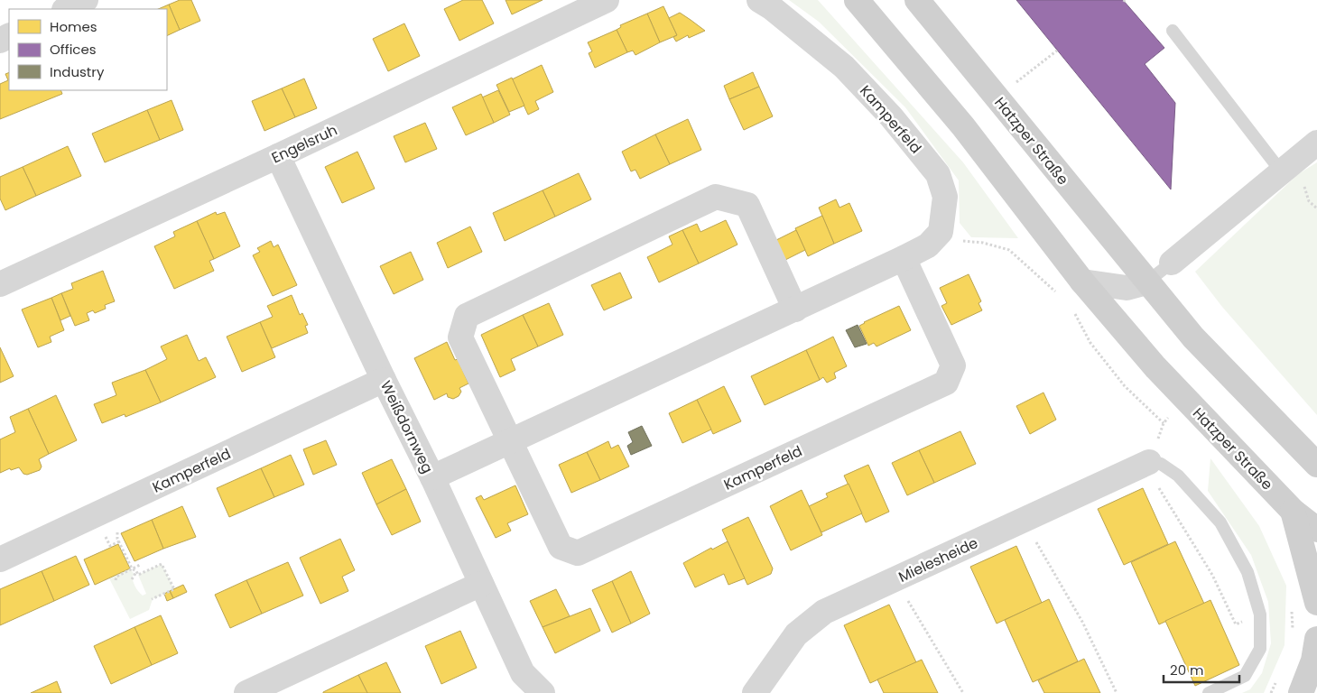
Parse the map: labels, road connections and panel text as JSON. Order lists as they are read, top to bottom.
{
  "streets": {
    "main road": ["Hatzper Straße"],
    "street": [
      "Kamperfeld",
      "Engelsruh",
      "Weißdornweg",
      "Mielesheide"
    ]
  },
  "crossings": [
    ["Kamperfeld", "Weißdornweg"],
    ["Engelsruh", "Weißdornweg"]
  ],
  "legend": ["Homes", "Offices", "Industry"],
  "scale_bar": "20 m"
}
